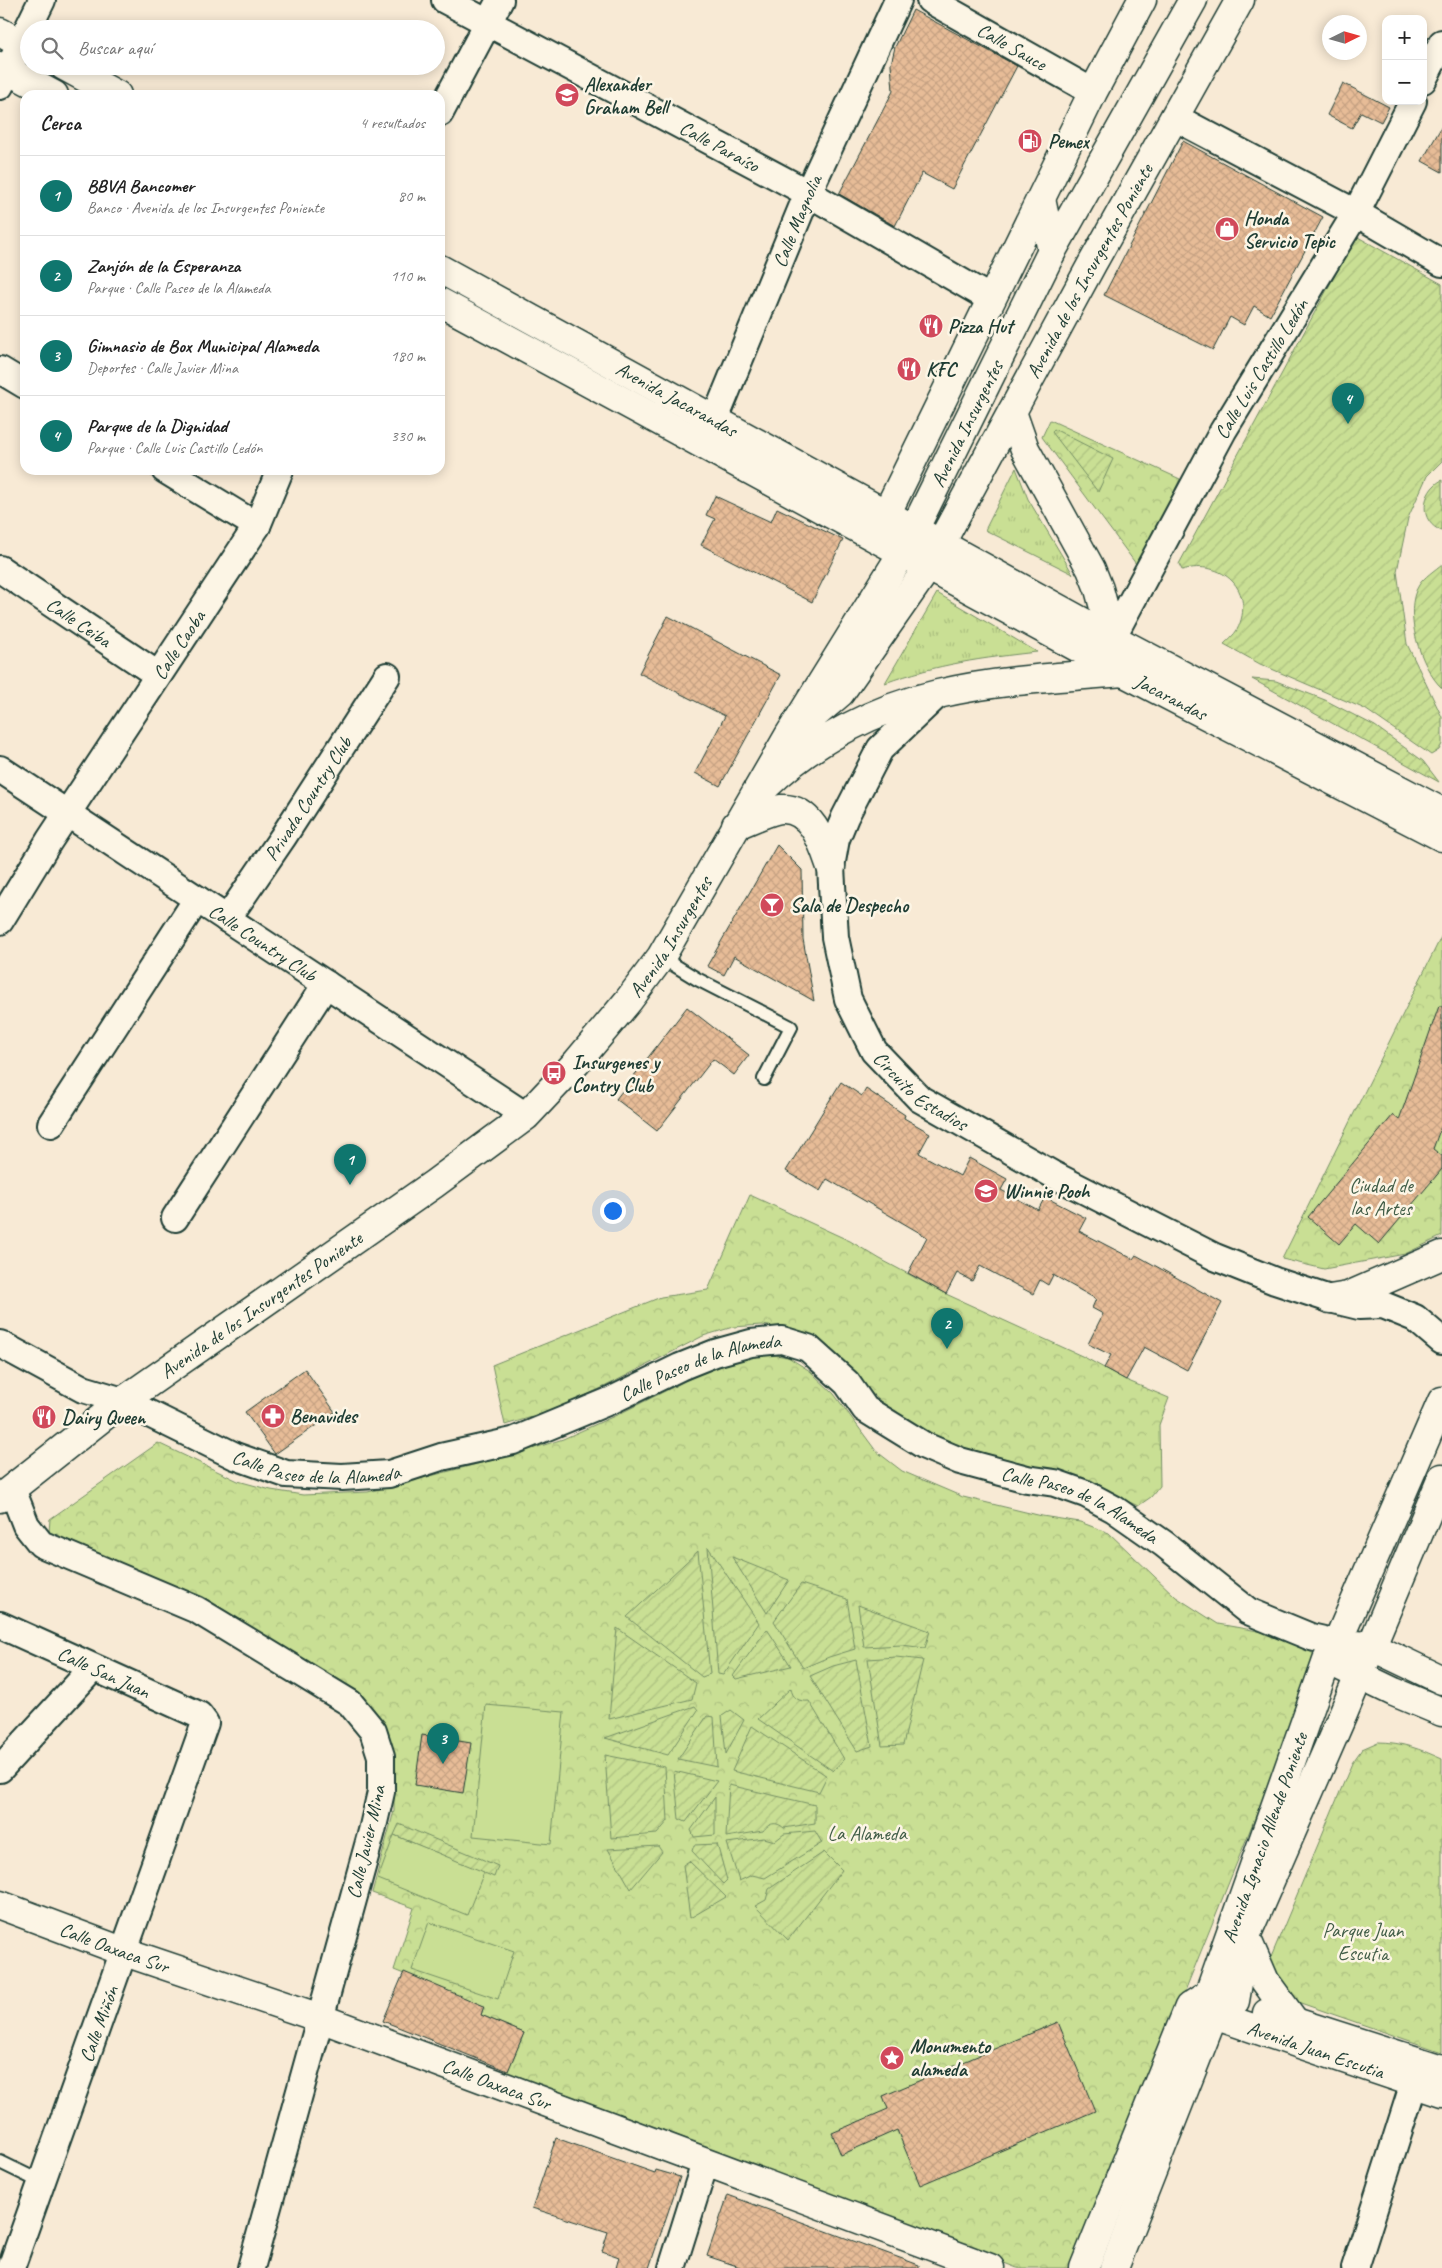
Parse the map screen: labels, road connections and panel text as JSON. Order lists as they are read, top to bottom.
{
  "streets": {
    "main road": [
      "Avenida de los Insurgentes Poniente",
      "Avenida Jacarandas",
      "Avenida Insurgentes",
      "Jacarandas",
      "Avenida Ignacio Allende Poniente",
      "Calle Oaxaca Sur",
      "Avenida Juan Escutia"
    ],
    "street": [
      "Calle Sauce",
      "Calle Paraíso",
      "Calle Magnolia",
      "Calle Luis Castillo Ledón",
      "Calle Ceiba",
      "Calle Caoba",
      "Privada Country Club",
      "Calle Country Club",
      "Circuito Estadios",
      "Calle Paseo de la Alameda",
      "Calle San Juan",
      "Calle Javier Mina",
      "Calle Miñón"
    ]
  },
  "crossings": [
    ["Calle Paraíso", "Calle Magnolia"],
    ["Calle Magnolia", "Avenida Jacarandas"],
    ["Avenida de los Insurgentes Poniente", "Avenida Insurgentes"],
    ["Avenida de los Insurgentes Poniente", "Jacarandas"],
    ["Avenida de los Insurgentes Poniente", "Calle Country Club"],
    ["Avenida de los Insurgentes Poniente", "Calle Paseo de la Alameda"],
    ["Avenida de los Insurgentes Poniente", "Calle Javier Mina"],
    ["Calle Luis Castillo Ledón", "Jacarandas"],
    ["Avenida Jacarandas", "Avenida Insurgentes"],
    ["Avenida Jacarandas", "Jacarandas"],
    ["Avenida Insurgentes", "Jacarandas"],
    ["Avenida Insurgentes", "Calle Country Club"],
    ["Calle Ceiba", "Calle Caoba"],
    ["Calle Caoba", "Calle Country Club"],
    ["Privada Country Club", "Calle Country Club"],
    ["Calle Paseo de la Alameda", "Avenida Ignacio Allende Poniente"],
    ["Calle San Juan", "Calle Miñón"],
    ["Avenida Ignacio Allende Poniente", "Avenida Juan Escutia"],
    ["Calle Javier Mina", "Calle Oaxaca Sur"],
    ["Calle Oaxaca Sur", "Calle Miñón"]
  ],
  "parks": ["Ciudad de las Artes", "La Alameda", "Parque Juan Escutia"],
  "places": {
    "school or university": ["Alexander Graham Bell", "Winnie Pooh"],
    "fuel station": ["Pemex"],
    "shop": ["Honda Servicio Tepic"],
    "restaurant": ["Pizza Hut", "KFC", "Dairy Queen"],
    "bar": ["Sala de Despecho"],
    "bus stop": ["Insurgenes y Contry Club"],
    "pharmacy": ["Benavides"],
    "place": ["Monumento alameda"]
  },
  "north": "right",
  "page": {
    "map_buttons": ["+", "−"],
    "search": "Buscar aquí",
    "heading": ["Cerca", "4 resultados"],
    "list": [
      {
        "mark": "1",
        "name": "BBVA Bancomer",
        "note": "Banco · Avenida de los Insurgentes Poniente",
        "value": "80 m"
      },
      {
        "mark": "2",
        "name": "Zanjón de la Esperanza",
        "note": "Parque · Calle Paseo de la Alameda",
        "value": "110 m"
      },
      {
        "mark": "3",
        "name": "Gimnasio de Box Municipal Alameda",
        "note": "Deportes · Calle Javier Mina",
        "value": "180 m"
      },
      {
        "mark": "4",
        "name": "Parque de la Dignidad",
        "note": "Parque · Calle Luis Castillo Ledón",
        "value": "330 m"
      }
    ],
    "pins": [
      "4",
      "1",
      "2",
      "3"
    ]
  }
}
